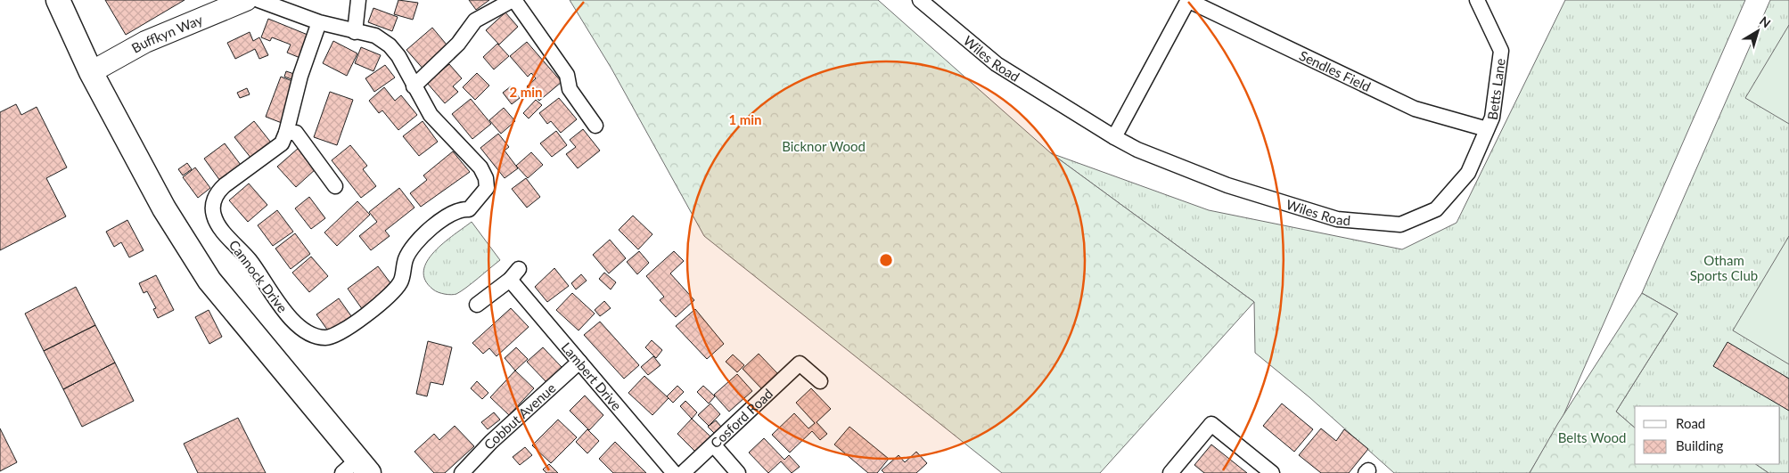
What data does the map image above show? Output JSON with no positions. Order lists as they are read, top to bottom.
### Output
{
  "streets": {
    "street": [
      "Buffkyn Way",
      "Wiles Road",
      "Sendles Field",
      "Betts Lane",
      "Cannock Drive",
      "Lambert Drive",
      "Cobbut Avenue",
      "Cosford Road"
    ]
  },
  "crossings": [
    ["Wiles Road", "Sendles Field"],
    ["Wiles Road", "Betts Lane"],
    ["Sendles Field", "Betts Lane"],
    ["Lambert Drive", "Cobbut Avenue"]
  ],
  "parks": ["Bicknor Wood", "Otham Sports Club", "Belts Wood"],
  "legend": ["Road", "Building"],
  "north": "top right",
  "rings": ["2 min", "1 min"]
}
